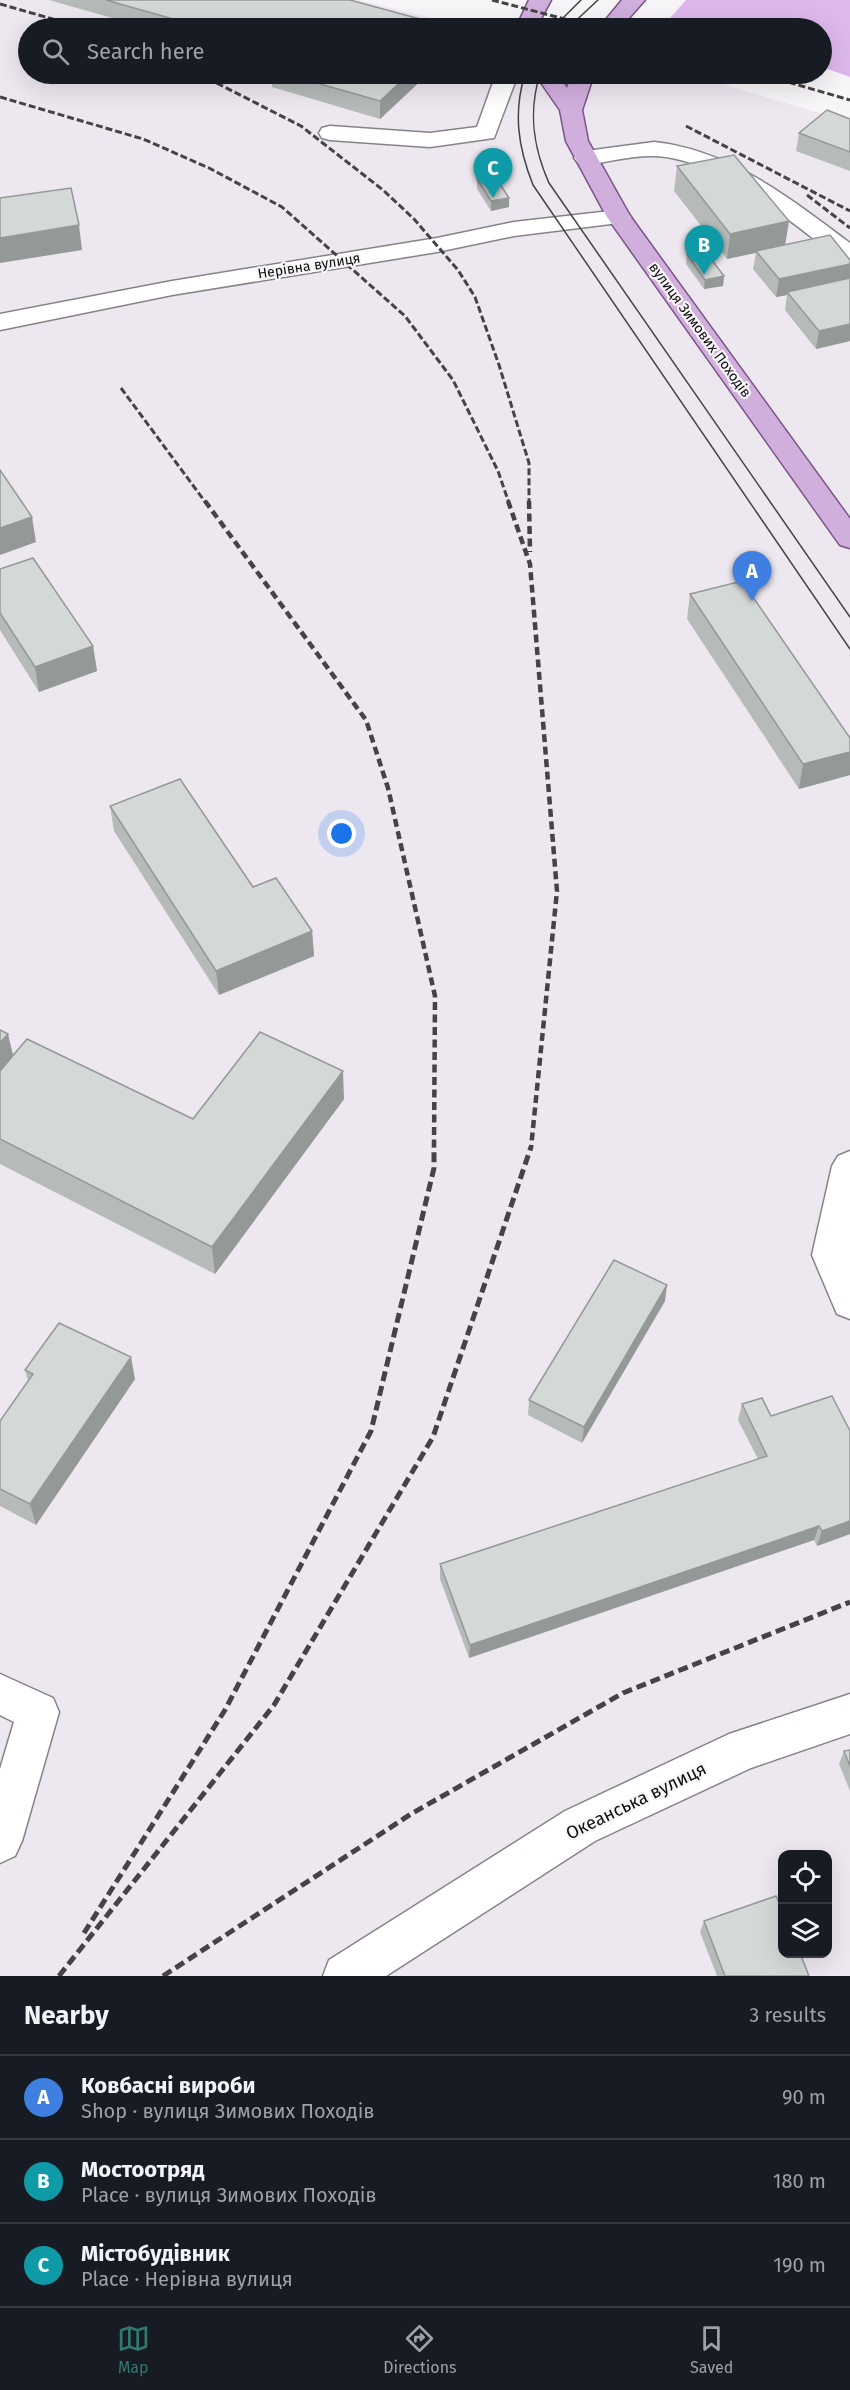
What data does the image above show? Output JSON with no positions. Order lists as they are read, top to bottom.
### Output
{
  "streets": {
    "main road": ["вулиця Зимових Походів"],
    "street": ["Нерівна вулиця", "Океанська вулиця"]
  },
  "crossings": [
    ["Нерівна вулиця", "вулиця Зимових Походів"]
  ],
  "page": {
    "search": "Search here",
    "pins": ["C", "B", "A"],
    "heading": ["Nearby", "3 results"],
    "list": [
      {
        "mark": "A",
        "name": "Ковбасні вироби",
        "note": "Shop · вулиця Зимових Походів",
        "value": "90 m"
      },
      {
        "mark": "B",
        "name": "Мостоотряд",
        "note": "Place · вулиця Зимових Походів",
        "value": "180 m"
      },
      {
        "mark": "C",
        "name": "Містобудівник",
        "note": "Place · Нерівна вулиця",
        "value": "190 m"
      }
    ],
    "nav": ["Map", "Directions", "Saved"]
  }
}
